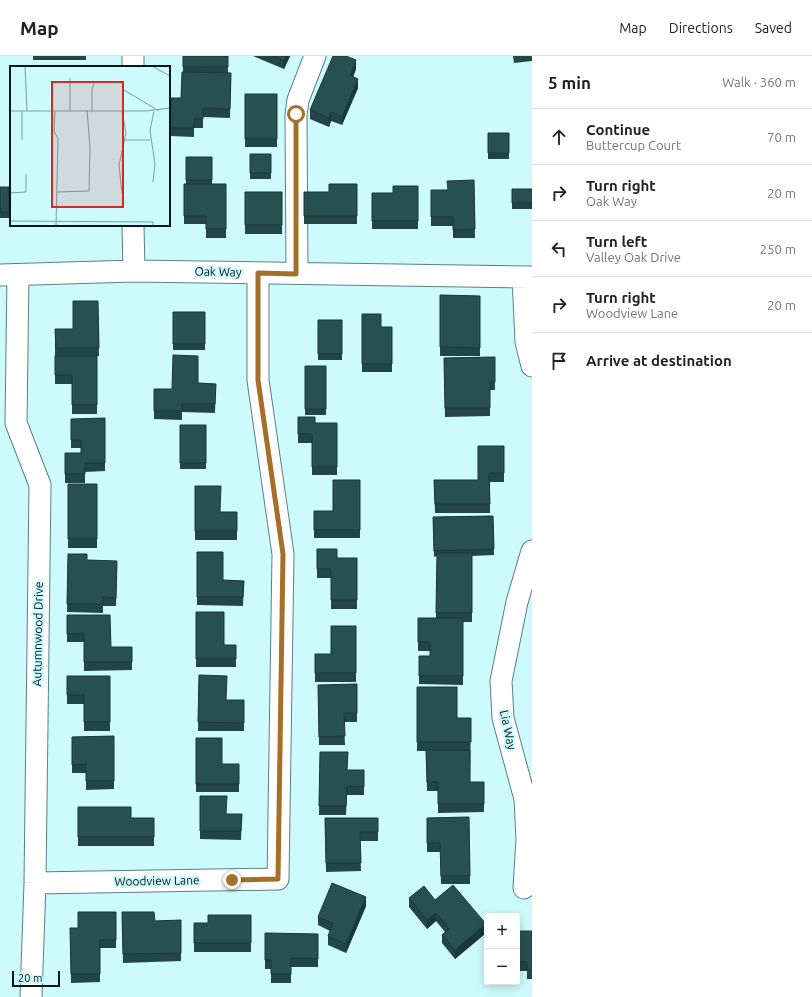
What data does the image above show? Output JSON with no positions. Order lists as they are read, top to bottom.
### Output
{
  "streets": {
    "street": [
      "Oak Way",
      "Autumnwood Drive",
      "Lia Way",
      "Woodview Lane"
    ]
  },
  "crossings": [
    ["Oak Way", "Autumnwood Drive"],
    ["Oak Way", "Woodview Lane"],
    ["Autumnwood Drive", "Woodview Lane"]
  ],
  "scale_bar": "20 m",
  "page": {
    "header": "Map",
    "nav": ["Map", "Directions", "Saved"],
    "heading": ["5 min", "Walk · 360 m"],
    "list": [
      ["Continue", "Buttercup Court", "70 m"],
      ["Turn right", "Oak Way", "20 m"],
      ["Turn left", "Valley Oak Drive", "250 m"],
      ["Turn right", "Woodview Lane", "20 m"],
      "Arrive at destination"
    ],
    "map_buttons": ["+", "−"],
    "scale": "20 m"
  }
}
